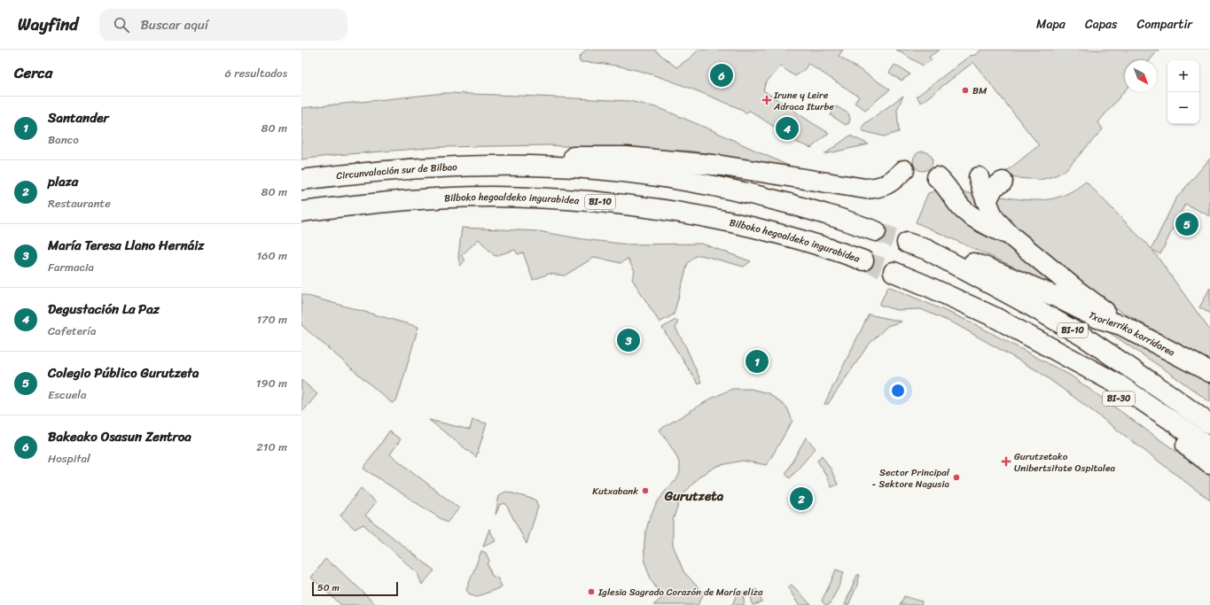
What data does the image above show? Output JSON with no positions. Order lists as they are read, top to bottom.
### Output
{
  "streets": {
    "highway": [
      "Circunvalación sur de Bilbao",
      "Bilboko hegoaldeko ingurabidea",
      "BI-10",
      "Txorierriko korridorea",
      "BI-30"
    ]
  },
  "crossings": [
    ["BI-10", "Txorierriko korridorea"],
    ["BI-10", "BI-30"]
  ],
  "districts": ["Gurutzeta"],
  "places": {
    "other": [
      "BM",
      "Sector Principal - Sektore Nagusia",
      "Kutxabank",
      "Iglesia Sagrado Corazón de María eliza"
    ],
    "health": ["Irune y Leire Adraca Iturbe", "Gurutzetako Unibertsitate Ospitalea"]
  },
  "scale_bar": "50 m",
  "north": "bottom right",
  "page": {
    "header": "Wayfind",
    "search": "Buscar aquí",
    "nav": ["Mapa", "Capas", "Compartir"],
    "heading": ["Cerca", "6 resultados"],
    "map_buttons": ["+", "−"],
    "pins": [
      "6",
      "4",
      "5",
      "3",
      "1",
      "2"
    ],
    "list": [
      {
        "mark": "1",
        "name": "Santander",
        "note": "Banco",
        "value": "80 m"
      },
      {
        "mark": "2",
        "name": "plaza",
        "note": "Restaurante",
        "value": "80 m"
      },
      {
        "mark": "3",
        "name": "María Teresa Llano Hernáiz",
        "note": "Farmacia",
        "value": "160 m"
      },
      {
        "mark": "4",
        "name": "Degustación La Paz",
        "note": "Cafetería",
        "value": "170 m"
      },
      {
        "mark": "5",
        "name": "Colegio Público Gurutzeta",
        "note": "Escuela",
        "value": "190 m"
      },
      {
        "mark": "6",
        "name": "Bakeako Osasun Zentroa",
        "note": "Hospital",
        "value": "210 m"
      }
    ],
    "scale": "50 m"
  }
}
